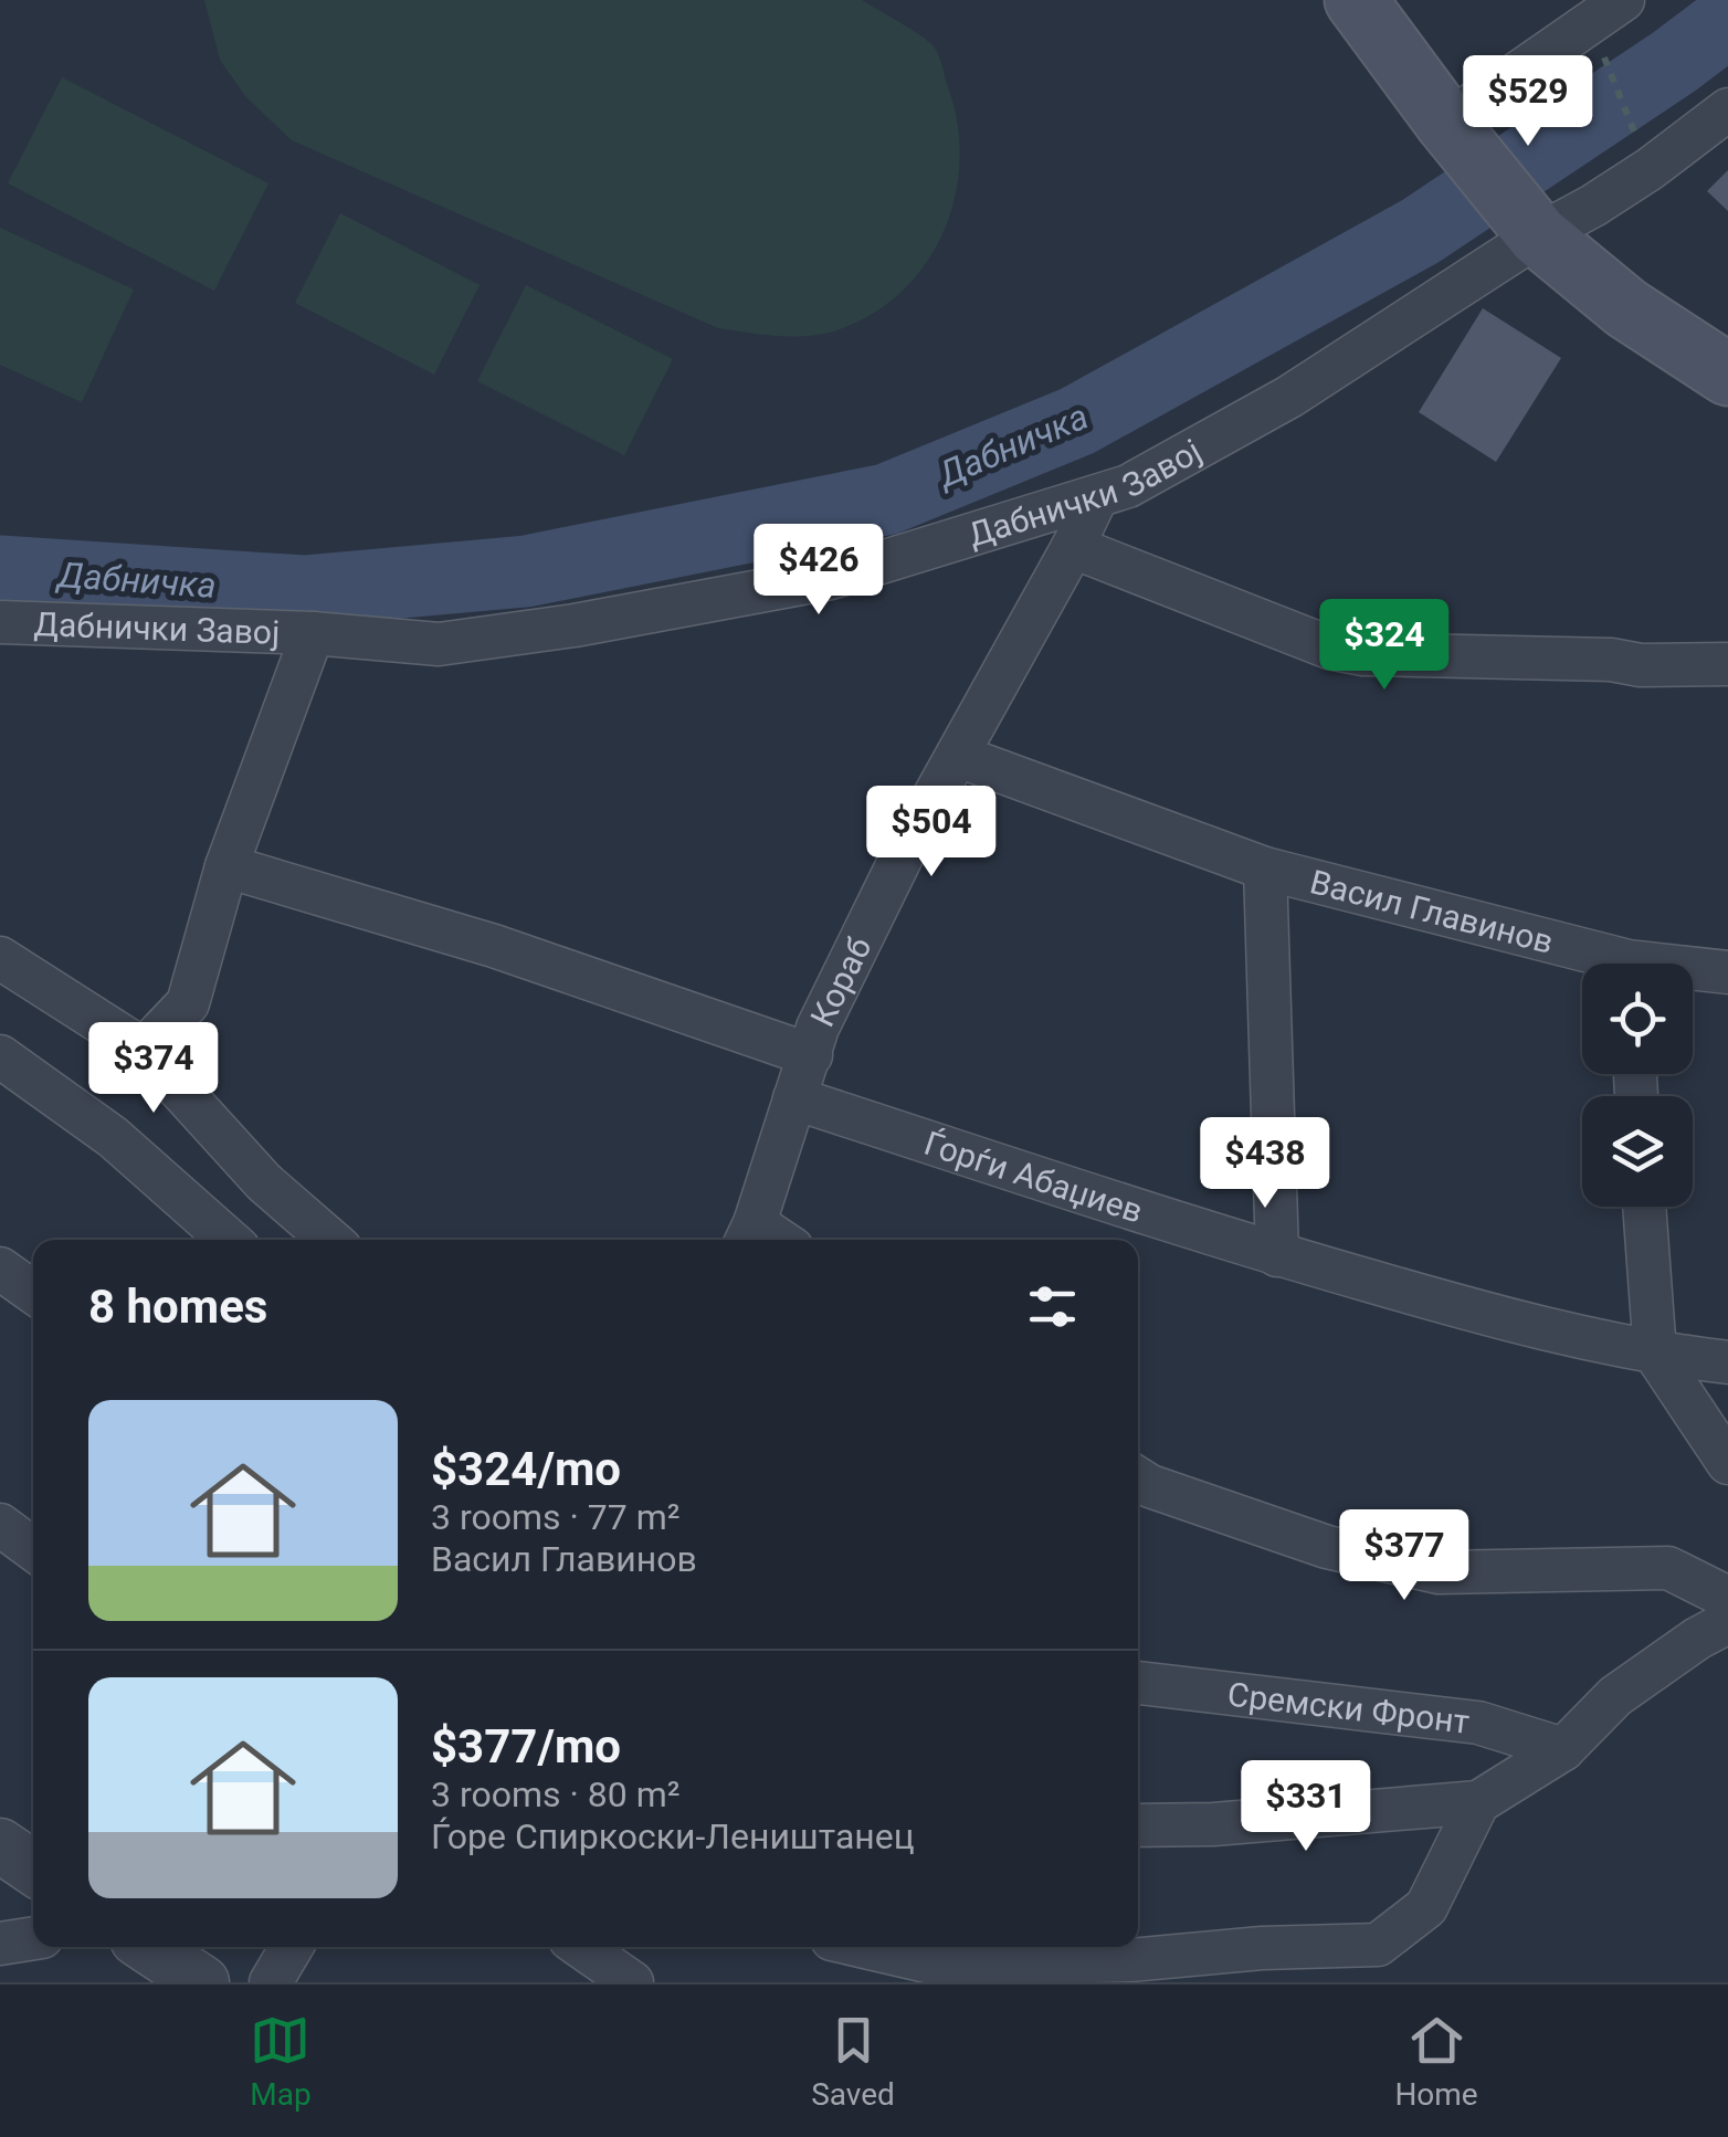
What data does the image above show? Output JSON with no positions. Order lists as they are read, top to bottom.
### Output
{
  "streets": {
    "street": [
      "Дабнички Завој",
      "Васил Главинов",
      "Кораб",
      "Ѓорѓи Абаџиев",
      "Сремски Фронт"
    ]
  },
  "crossings": [
    ["Дабнички Завој", "Кораб"],
    ["Васил Главинов", "Кораб"],
    ["Васил Главинов", "Ѓорѓи Абаџиев"],
    ["Кораб", "Ѓорѓи Абаџиев"]
  ],
  "water": ["Дабничка"],
  "page": {
    "price": [
      "$529",
      "$426",
      "$324",
      "$504",
      "$374",
      "$438",
      "$377",
      "$331"
    ],
    "heading": "8 homes",
    "list": [
      {
        "name": "$324/mo",
        "note": "3 rooms · 77 m² · Васил Главинов"
      },
      {
        "name": "$377/mo",
        "note": "3 rooms · 80 m² · Ѓоре Спиркоски-Леништанец"
      }
    ],
    "tabs": ["Map", "Saved", "Home"]
  }
}
